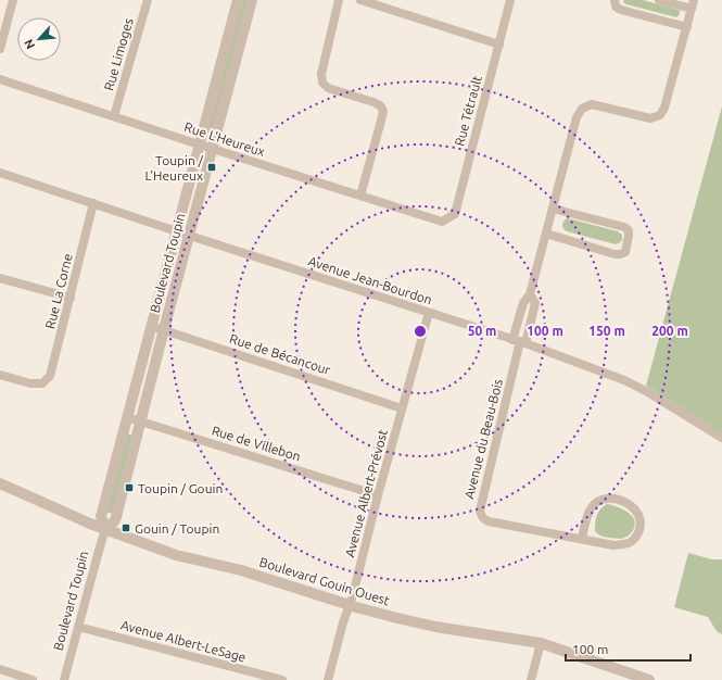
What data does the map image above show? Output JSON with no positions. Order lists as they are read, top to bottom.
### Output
{
  "streets": {
    "street": [
      "Rue Limoges",
      "Rue Tétrault",
      "Rue L'Heureux",
      "Boulevard Toupin",
      "Avenue Jean-Bourdon",
      "Rue La Corne",
      "Rue de Bécancour",
      "Avenue du Beau-Bois",
      "Rue de Villebon",
      "Avenue Albert-Prévost",
      "Boulevard Gouin Ouest",
      "Avenue Albert-LeSage"
    ]
  },
  "crossings": [
    ["Rue Limoges", "Rue L'Heureux"],
    ["Rue Tétrault", "Rue L'Heureux"],
    ["Rue L'Heureux", "Boulevard Toupin"],
    ["Boulevard Toupin", "Avenue Jean-Bourdon"],
    ["Boulevard Toupin", "Rue de Bécancour"],
    ["Boulevard Toupin", "Rue de Villebon"],
    ["Boulevard Toupin", "Boulevard Gouin Ouest"],
    ["Boulevard Toupin", "Avenue Albert-LeSage"],
    ["Avenue Jean-Bourdon", "Rue La Corne"],
    ["Avenue Jean-Bourdon", "Avenue du Beau-Bois"],
    ["Avenue Jean-Bourdon", "Avenue Albert-Prévost"],
    ["Rue de Bécancour", "Avenue Albert-Prévost"],
    ["Rue de Villebon", "Avenue Albert-Prévost"],
    ["Avenue Albert-Prévost", "Boulevard Gouin Ouest"]
  ],
  "places": {
    "transit": ["Toupin / L'Heureux", "Toupin / Gouin", "Gouin / Toupin"]
  },
  "scale_bar": "100 m",
  "north": "bottom left",
  "rings": [
    "50 m",
    "100 m",
    "150 m",
    "200 m"
  ]
}
